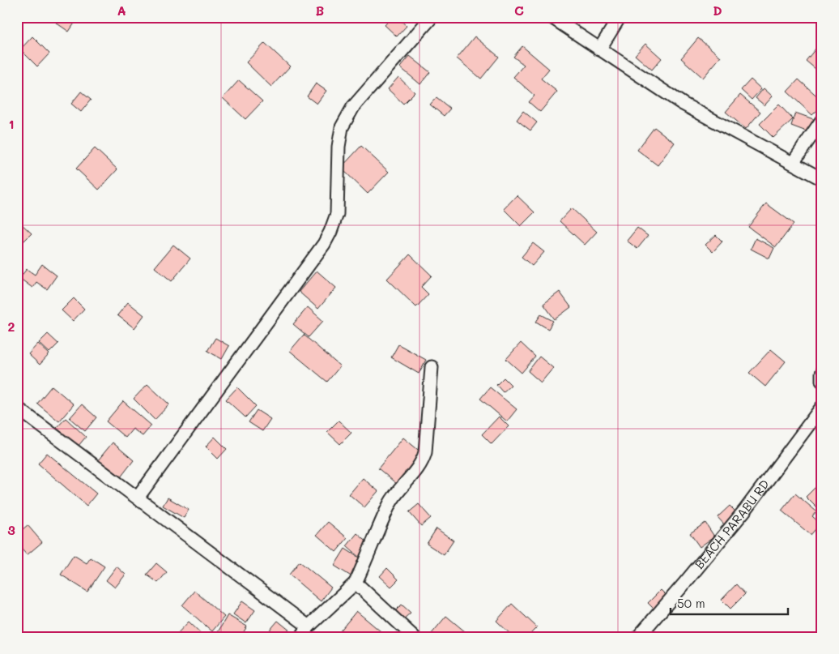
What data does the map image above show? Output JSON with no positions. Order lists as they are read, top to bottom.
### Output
{
  "streets": {
    "street": ["BEACH PARABU RD"]
  },
  "scale_bar": "50 m",
  "grid": {
    "columns": [
      "A",
      "B",
      "C",
      "D"
    ],
    "rows": ["1", "2", "3"]
  }
}
